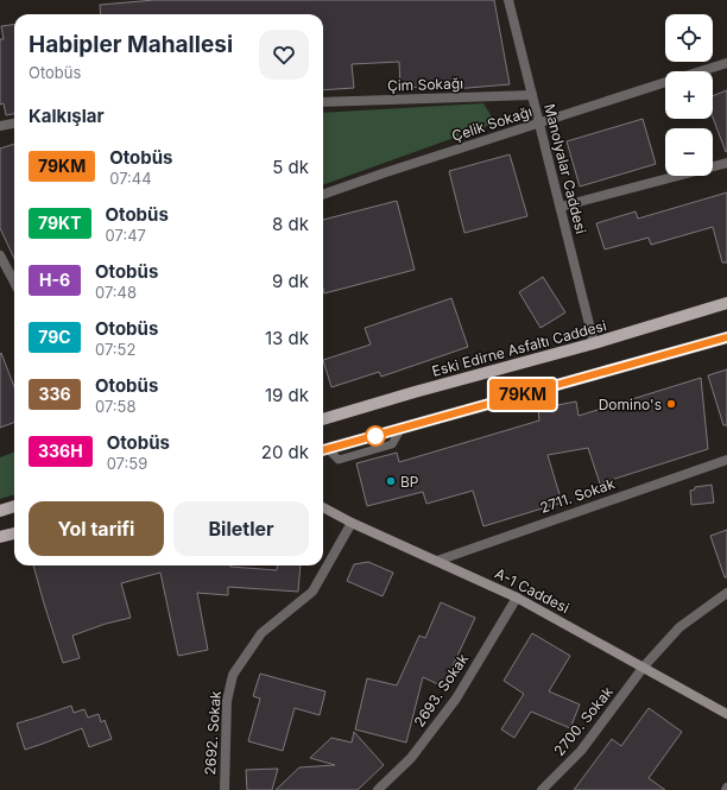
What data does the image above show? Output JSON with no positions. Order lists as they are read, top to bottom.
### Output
{
  "streets": {
    "main road": ["Eski Edirne Asfaltı Caddesi", "A-1 Caddesi"],
    "street": [
      "Çim Sokağı",
      "Çelik Sokağı",
      "Manolyalar Caddesi",
      "2711. Sokak",
      "2693. Sokak",
      "2700. Sokak",
      "2692. Sokak"
    ]
  },
  "crossings": [
    ["Çim Sokağı", "Manolyalar Caddesi"],
    ["Çelik Sokağı", "Manolyalar Caddesi"],
    ["Manolyalar Caddesi", "Eski Edirne Asfaltı Caddesi"],
    ["2711. Sokak", "A-1 Caddesi"],
    ["A-1 Caddesi", "2693. Sokak"],
    ["A-1 Caddesi", "2700. Sokak"],
    ["A-1 Caddesi", "2692. Sokak"]
  ],
  "places": ["Domino's", "BP"],
  "lines": ["bus line 79KM"],
  "page": {
    "on_map": "79KM",
    "map_buttons": ["+", "−"],
    "heading": [
      ["Habipler Mahallesi", "Otobüs"],
      "Kalkışlar"
    ],
    "list": [
      {
        "mark": "79KM",
        "name": "Otobüs",
        "note": "07:44",
        "value": "5 dk"
      },
      {
        "mark": "79KT",
        "name": "Otobüs",
        "note": "07:47",
        "value": "8 dk"
      },
      {
        "mark": "H-6",
        "name": "Otobüs",
        "note": "07:48",
        "value": "9 dk"
      },
      {
        "mark": "79C",
        "name": "Otobüs",
        "note": "07:52",
        "value": "13 dk"
      },
      {
        "mark": "336",
        "name": "Otobüs",
        "note": "07:58",
        "value": "19 dk"
      },
      {
        "mark": "336H",
        "name": "Otobüs",
        "note": "07:59",
        "value": "20 dk"
      }
    ],
    "buttons": ["Yol tarifi", "Biletler"]
  }
}
